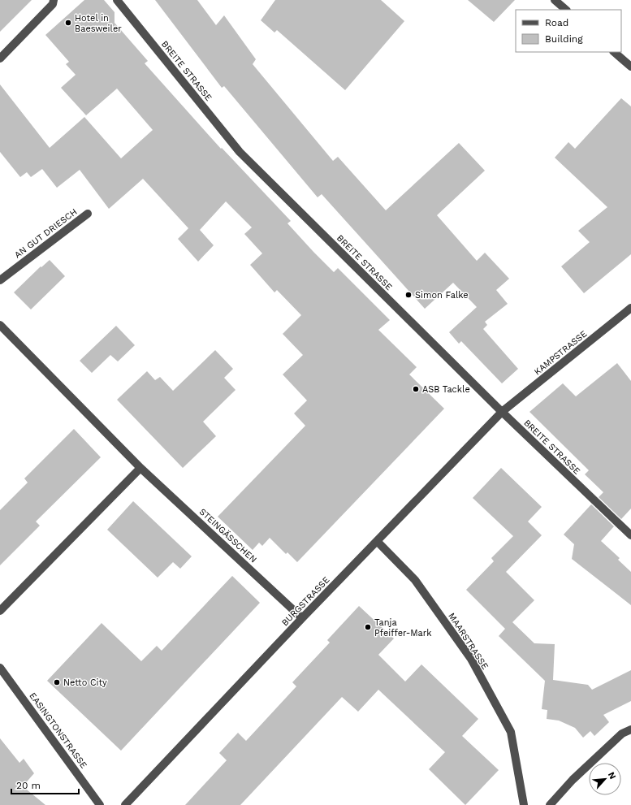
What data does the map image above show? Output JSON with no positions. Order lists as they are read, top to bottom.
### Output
{
  "streets": {
    "street": [
      "BREITE STRASSE",
      "AN GUT DRIESCH",
      "KAMPSTRASSE",
      "STEINGÄSSCHEN",
      "BURGSTRASSE",
      "MAARSTRASSE",
      "EASINGTONSTRASSE"
    ]
  },
  "crossings": [
    ["BREITE STRASSE", "KAMPSTRASSE"],
    ["BREITE STRASSE", "BURGSTRASSE"],
    ["KAMPSTRASSE", "BURGSTRASSE"],
    ["STEINGÄSSCHEN", "BURGSTRASSE"],
    ["BURGSTRASSE", "MAARSTRASSE"]
  ],
  "places": [
    "Hotel in Baesweiler",
    "Simon Falke",
    "ASB Tackle",
    "Tanja Pfeiffer-Mark",
    "Netto City"
  ],
  "legend": ["Road", "Building"],
  "scale_bar": "20 m",
  "north": "top right"
}
